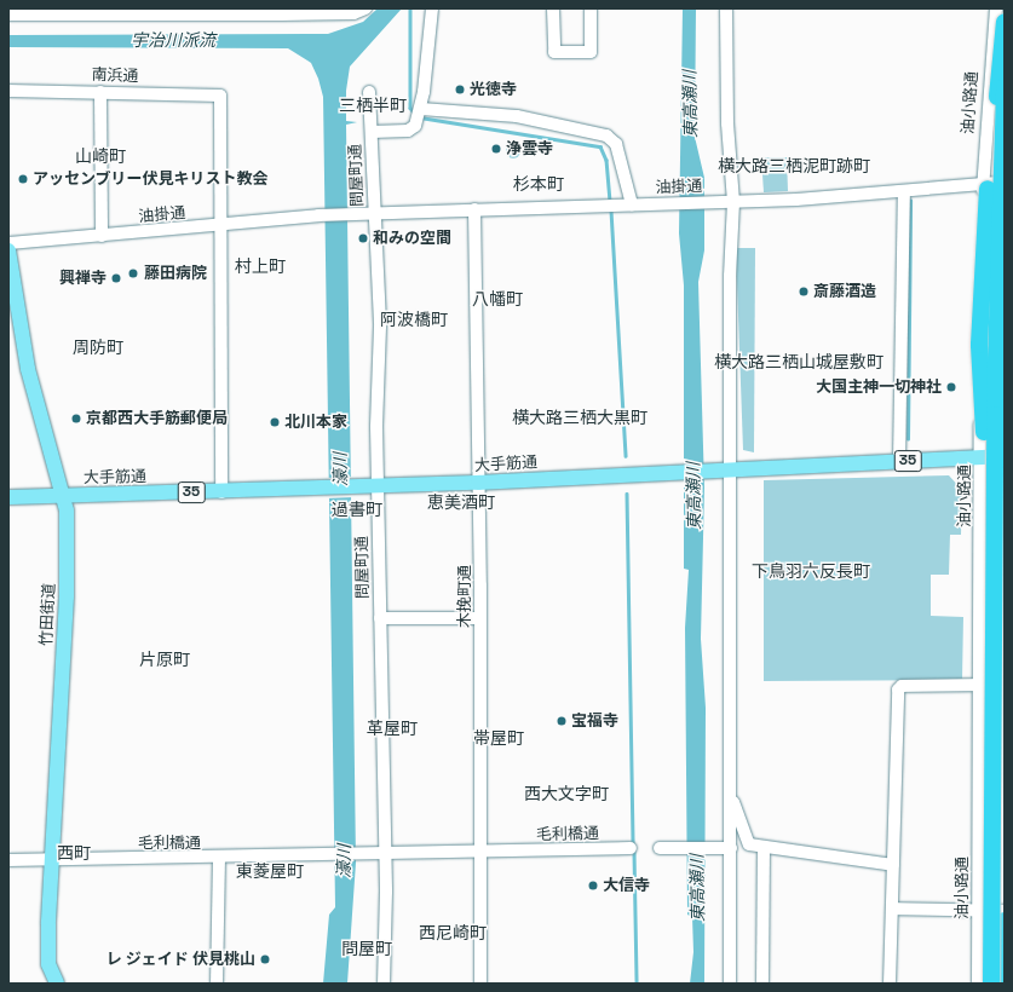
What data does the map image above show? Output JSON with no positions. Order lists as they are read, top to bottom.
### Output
{
  "streets": {
    "main road": ["35", "大手筋通", "竹田街道"],
    "street": [
      "南浜通",
      "油小路通",
      "問屋町通",
      "油掛通",
      "木挽町通",
      "毛利橋通"
    ]
  },
  "crossings": [
    ["南浜通", "油掛通"],
    ["油小路通", "油掛通"],
    ["油小路通", "大手筋通"],
    ["問屋町通", "油掛通"],
    ["問屋町通", "大手筋通"],
    ["問屋町通", "毛利橋通"],
    ["油掛通", "木挽町通"],
    ["大手筋通", "木挽町通"],
    ["大手筋通", "竹田街道"],
    ["木挽町通", "毛利橋通"],
    ["竹田街道", "毛利橋通"]
  ],
  "districts": [
    "三栖半町",
    "山崎町",
    "横大路三栖泥町跡町",
    "杉本町",
    "村上町",
    "八幡町",
    "阿波橋町",
    "周防町",
    "横大路三栖山城屋敷町",
    "横大路三栖大黒町",
    "恵美酒町",
    "過書町",
    "下鳥羽六反長町",
    "片原町",
    "革屋町",
    "帯屋町",
    "西大文字町",
    "西町",
    "東菱屋町",
    "西尼崎町",
    "問屋町"
  ],
  "water": ["宇治川派流", "東高瀬川", "濠川"],
  "places": [
    "光徳寺",
    "浄雲寺",
    "アッセンブリー伏見キリスト教会",
    "和みの空間",
    "藤田病院",
    "興禅寺",
    "斎藤酒造",
    "大国主神一切神社",
    "京都西大手筋郵便局",
    "北川本家",
    "宝福寺",
    "大信寺",
    "レ ジェイド 伏見桃山"
  ]
}
